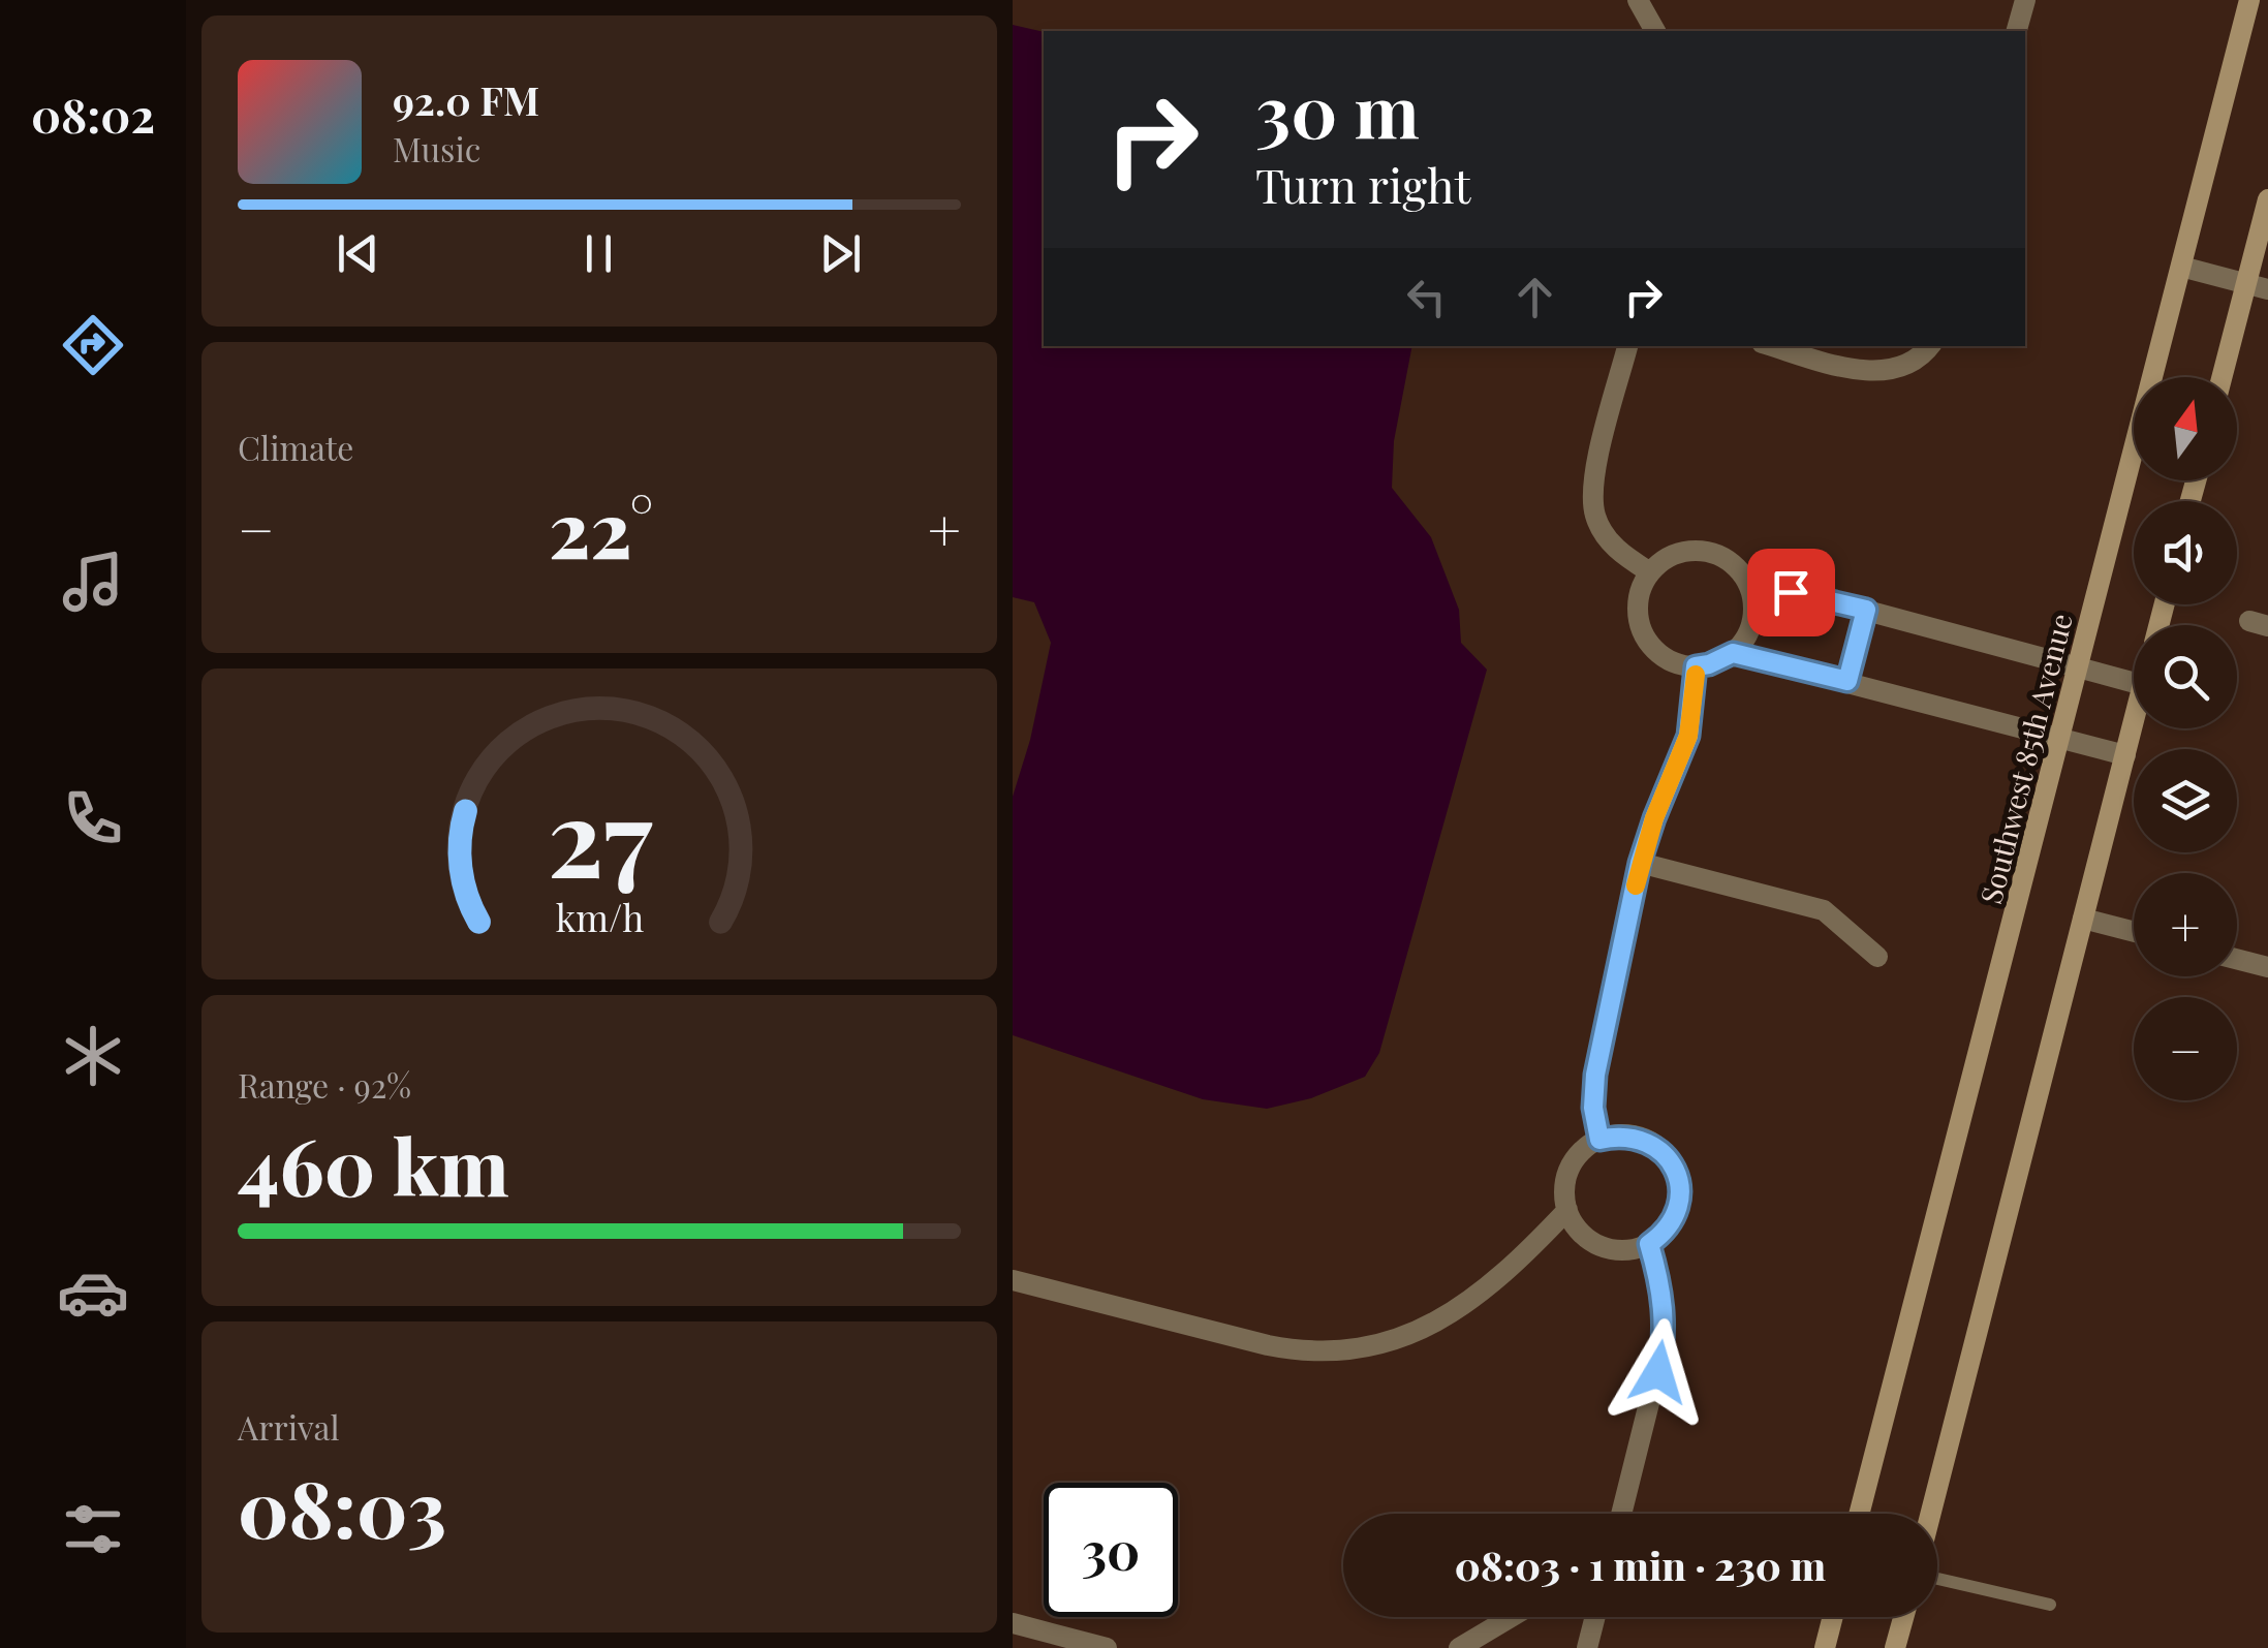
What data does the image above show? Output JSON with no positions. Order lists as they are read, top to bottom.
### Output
{
  "streets": {
    "street": ["Southwest 85th Avenue"]
  },
  "north": "top",
  "page": {
    "tabs": "08:02",
    "turn": ["30 m", "Turn right"],
    "song": ["92.0 FM", "Music"],
    "tile": [
      "Climate",
      ["Range · 92%", "460 km"],
      ["Arrival", "08:03"]
    ],
    "map_buttons": ["+", "−"],
    "heat": ["−", "22°", "+"],
    "limit": "30",
    "trip": "08:03 · 1 min · 230 m",
    "gauge": ["27", "km/h"]
  }
}
